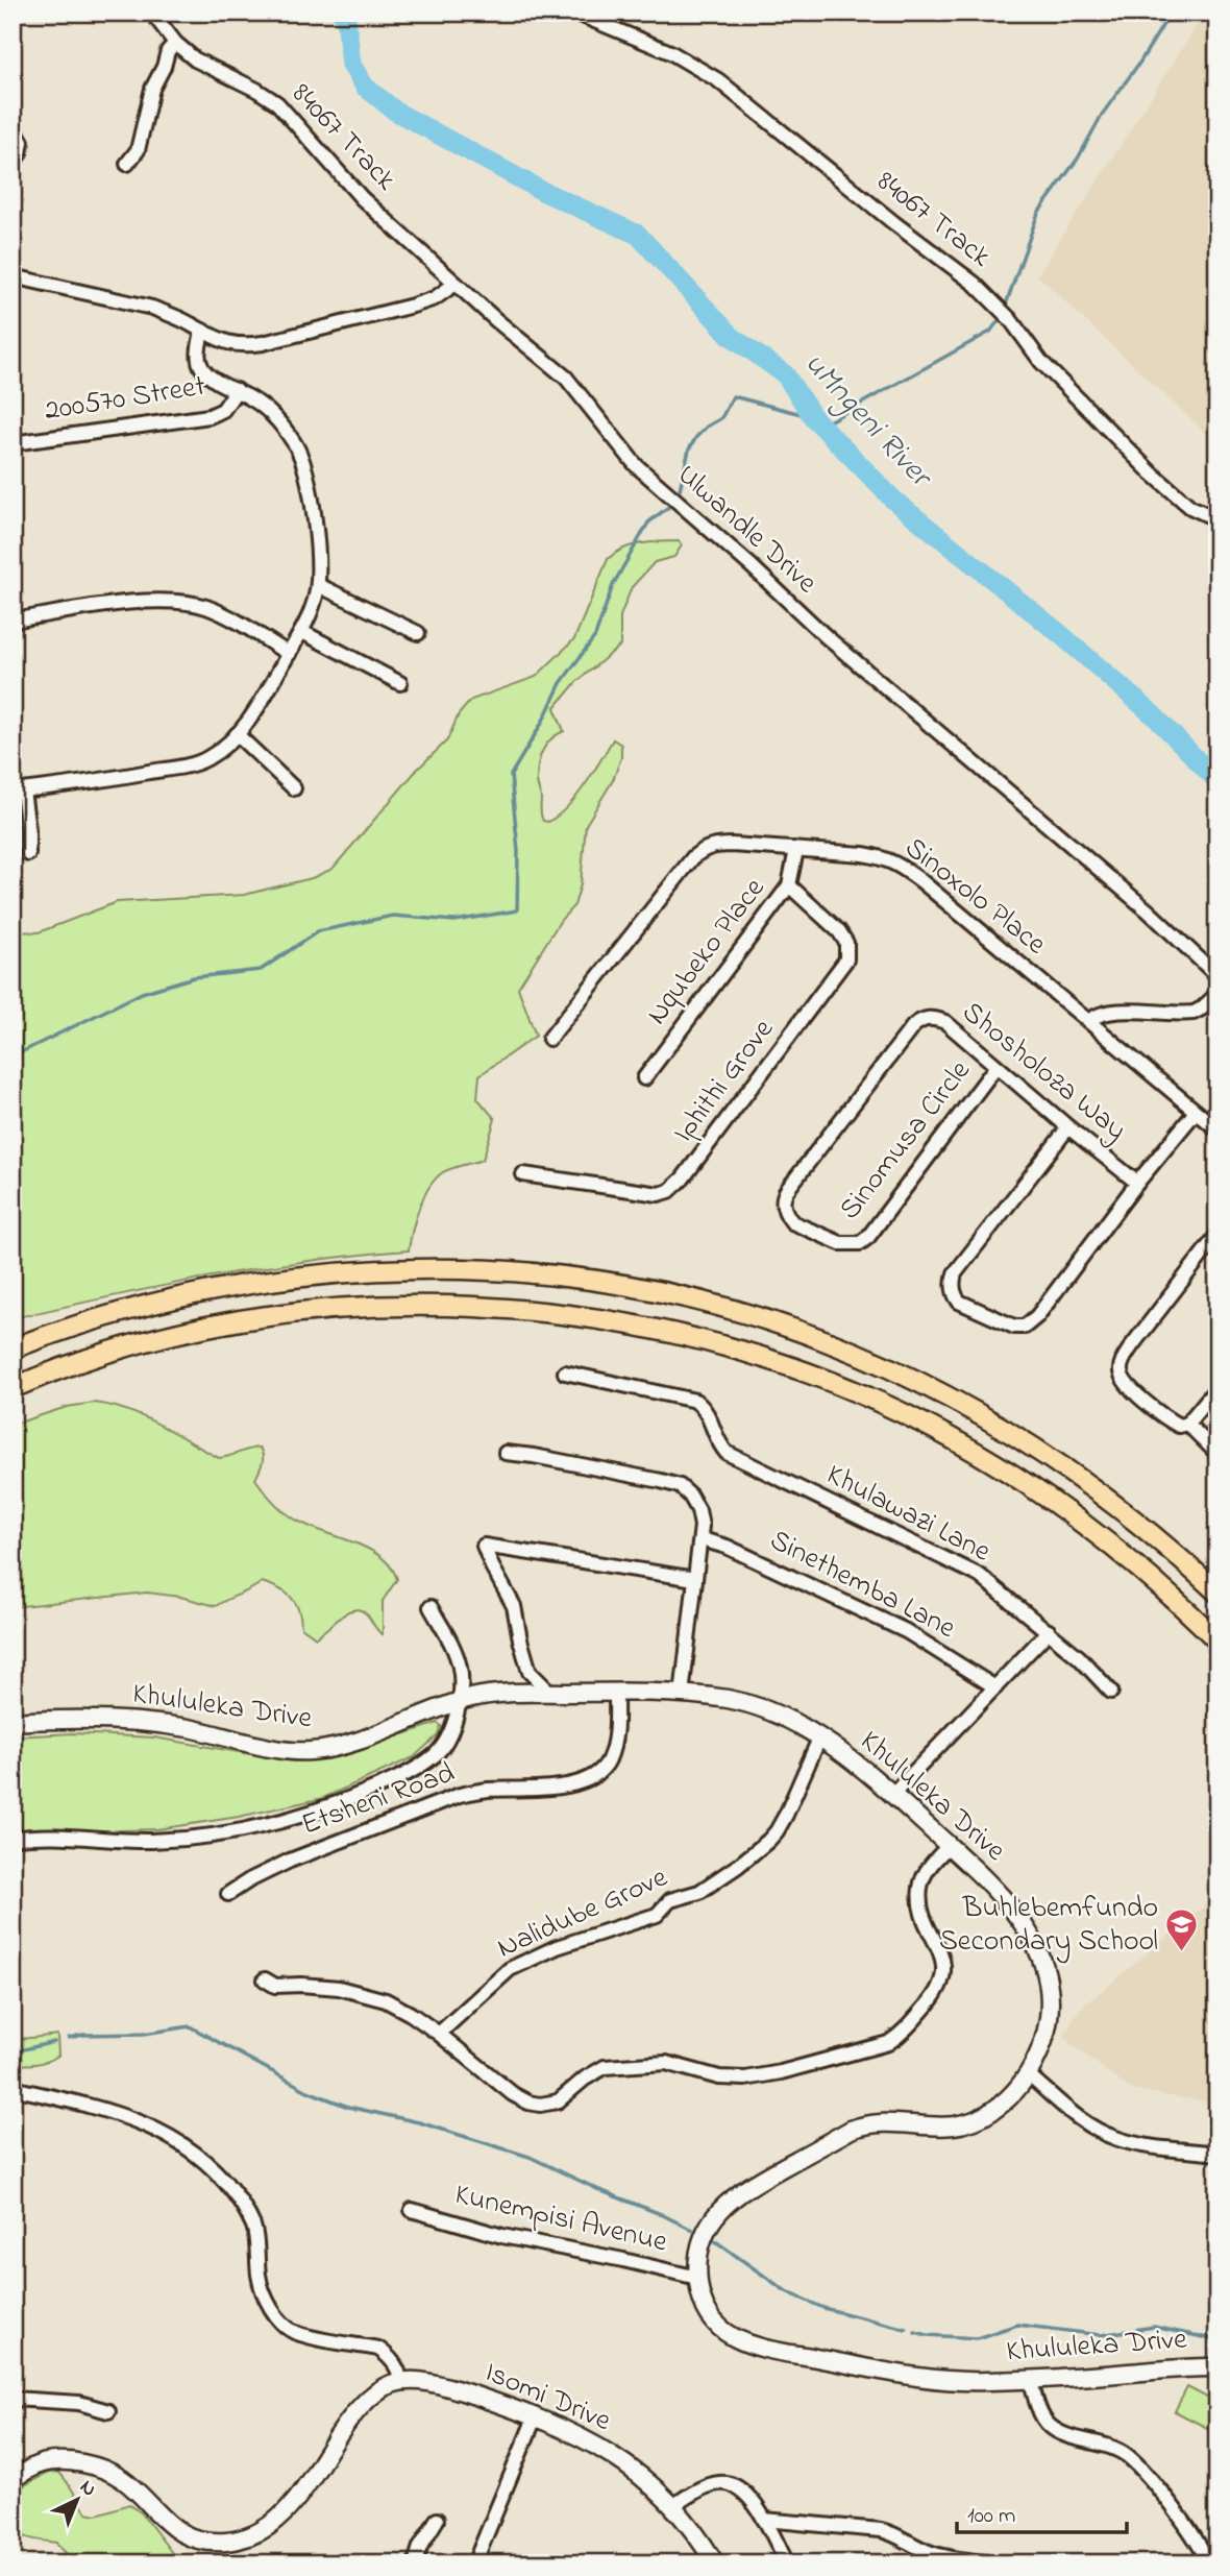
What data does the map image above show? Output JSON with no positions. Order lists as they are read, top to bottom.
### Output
{
  "streets": {
    "street": [
      "84067 Track",
      "200570 Street",
      "Ulwandle Drive",
      "Sinoxolo Place",
      "Nqubeko Place",
      "Shosholoza Way",
      "Iphithi Grove",
      "Sinomusa Circle",
      "Khulawazi Lane",
      "Sinethemba Lane",
      "Khululeka Drive",
      "Etsheni Road",
      "Nalidube Grove",
      "Kunempisi Avenue",
      "Isomi Drive"
    ]
  },
  "crossings": [
    ["84067 Track", "Ulwandle Drive"],
    ["Sinoxolo Place", "Nqubeko Place"],
    ["Nqubeko Place", "Iphithi Grove"],
    ["Shosholoza Way", "Sinomusa Circle"],
    ["Khululeka Drive", "Etsheni Road"],
    ["Khululeka Drive", "Nalidube Grove"],
    ["Khululeka Drive", "Kunempisi Avenue"]
  ],
  "water": ["uMngeni River"],
  "places": {
    "school or university": ["Buhlebemfundo Secondary School"]
  },
  "scale_bar": "100 m",
  "north": "top right"
}
